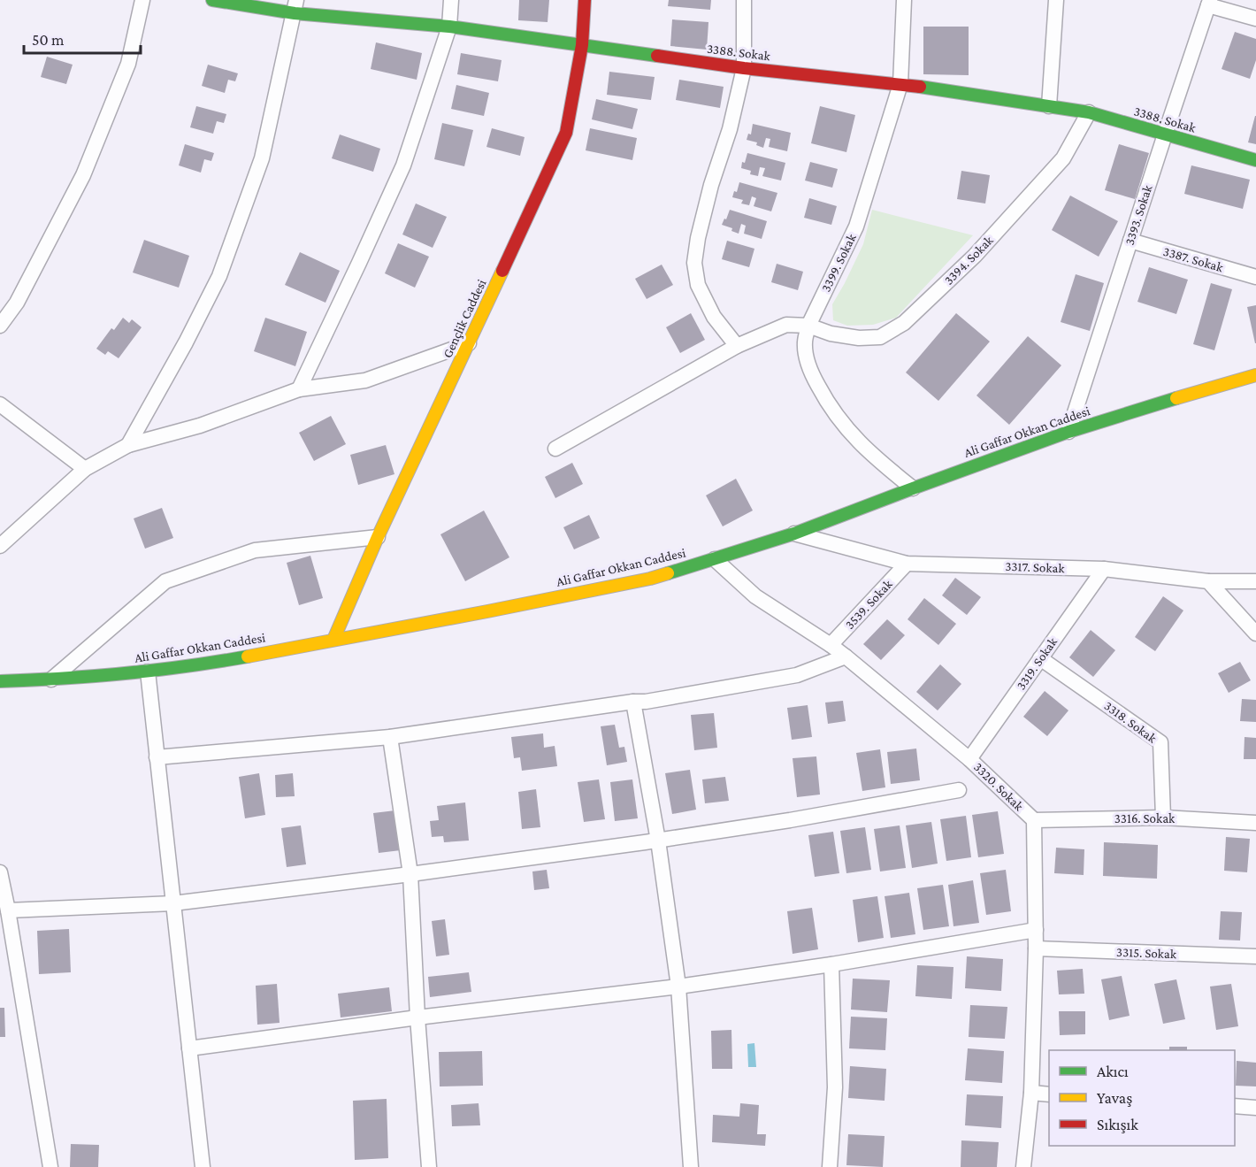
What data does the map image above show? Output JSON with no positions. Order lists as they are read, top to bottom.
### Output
{
  "streets": {
    "street": [
      "3388. Sokak",
      "3393. Sokak",
      "3387. Sokak",
      "3394. Sokak",
      "3399. Sokak",
      "Gençlik Caddesi",
      "Ali Gaffar Okkan Caddesi",
      "3317. Sokak",
      "3539. Sokak",
      "3319. Sokak",
      "3318. Sokak",
      "3320. Sokak",
      "3316. Sokak",
      "3315. Sokak"
    ]
  },
  "crossings": [
    ["3388. Sokak", "3393. Sokak"],
    ["3388. Sokak", "3394. Sokak"],
    ["3388. Sokak", "3399. Sokak"],
    ["3388. Sokak", "Gençlik Caddesi"],
    ["3393. Sokak", "3387. Sokak"],
    ["3393. Sokak", "Ali Gaffar Okkan Caddesi"],
    ["3394. Sokak", "3399. Sokak"],
    ["3399. Sokak", "Ali Gaffar Okkan Caddesi"],
    ["Gençlik Caddesi", "Ali Gaffar Okkan Caddesi"],
    ["Ali Gaffar Okkan Caddesi", "3317. Sokak"],
    ["Ali Gaffar Okkan Caddesi", "3320. Sokak"],
    ["3317. Sokak", "3539. Sokak"],
    ["3317. Sokak", "3319. Sokak"],
    ["3539. Sokak", "3320. Sokak"],
    ["3319. Sokak", "3318. Sokak"],
    ["3319. Sokak", "3320. Sokak"],
    ["3318. Sokak", "3316. Sokak"],
    ["3320. Sokak", "3316. Sokak"],
    ["3320. Sokak", "3315. Sokak"]
  ],
  "legend": ["Akıcı", "Yavaş", "Sıkışık"],
  "scale_bar": "50 m"
}
